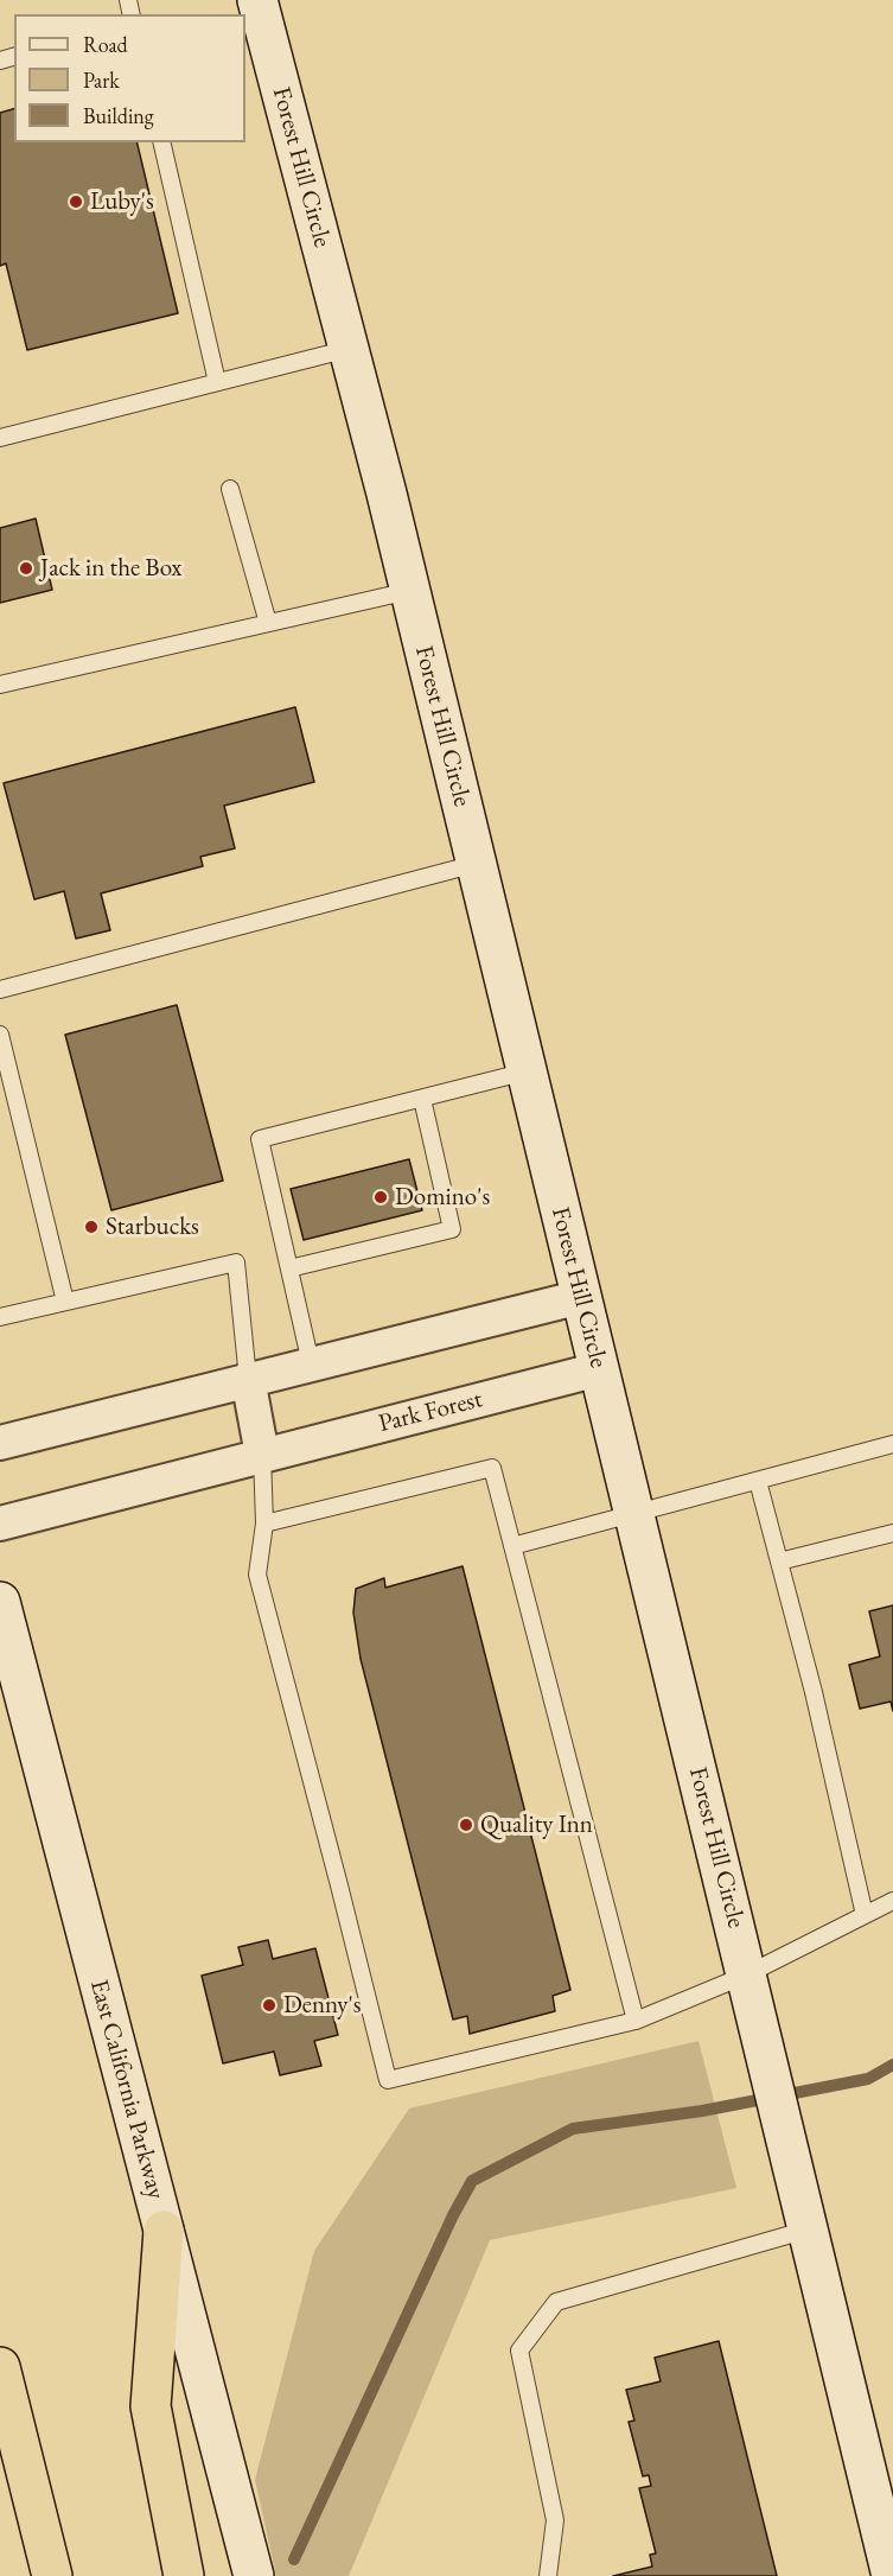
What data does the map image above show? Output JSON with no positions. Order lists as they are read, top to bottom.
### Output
{
  "streets": {
    "street": ["Forest Hill Circle", "Park Forest", "East California Parkway"]
  },
  "crossings": [
    ["Forest Hill Circle", "Park Forest"]
  ],
  "places": [
    "Luby's",
    "Jack in the Box",
    "Domino's",
    "Starbucks",
    "Quality Inn",
    "Denny's"
  ],
  "legend": ["Road", "Park", "Building"]
}
